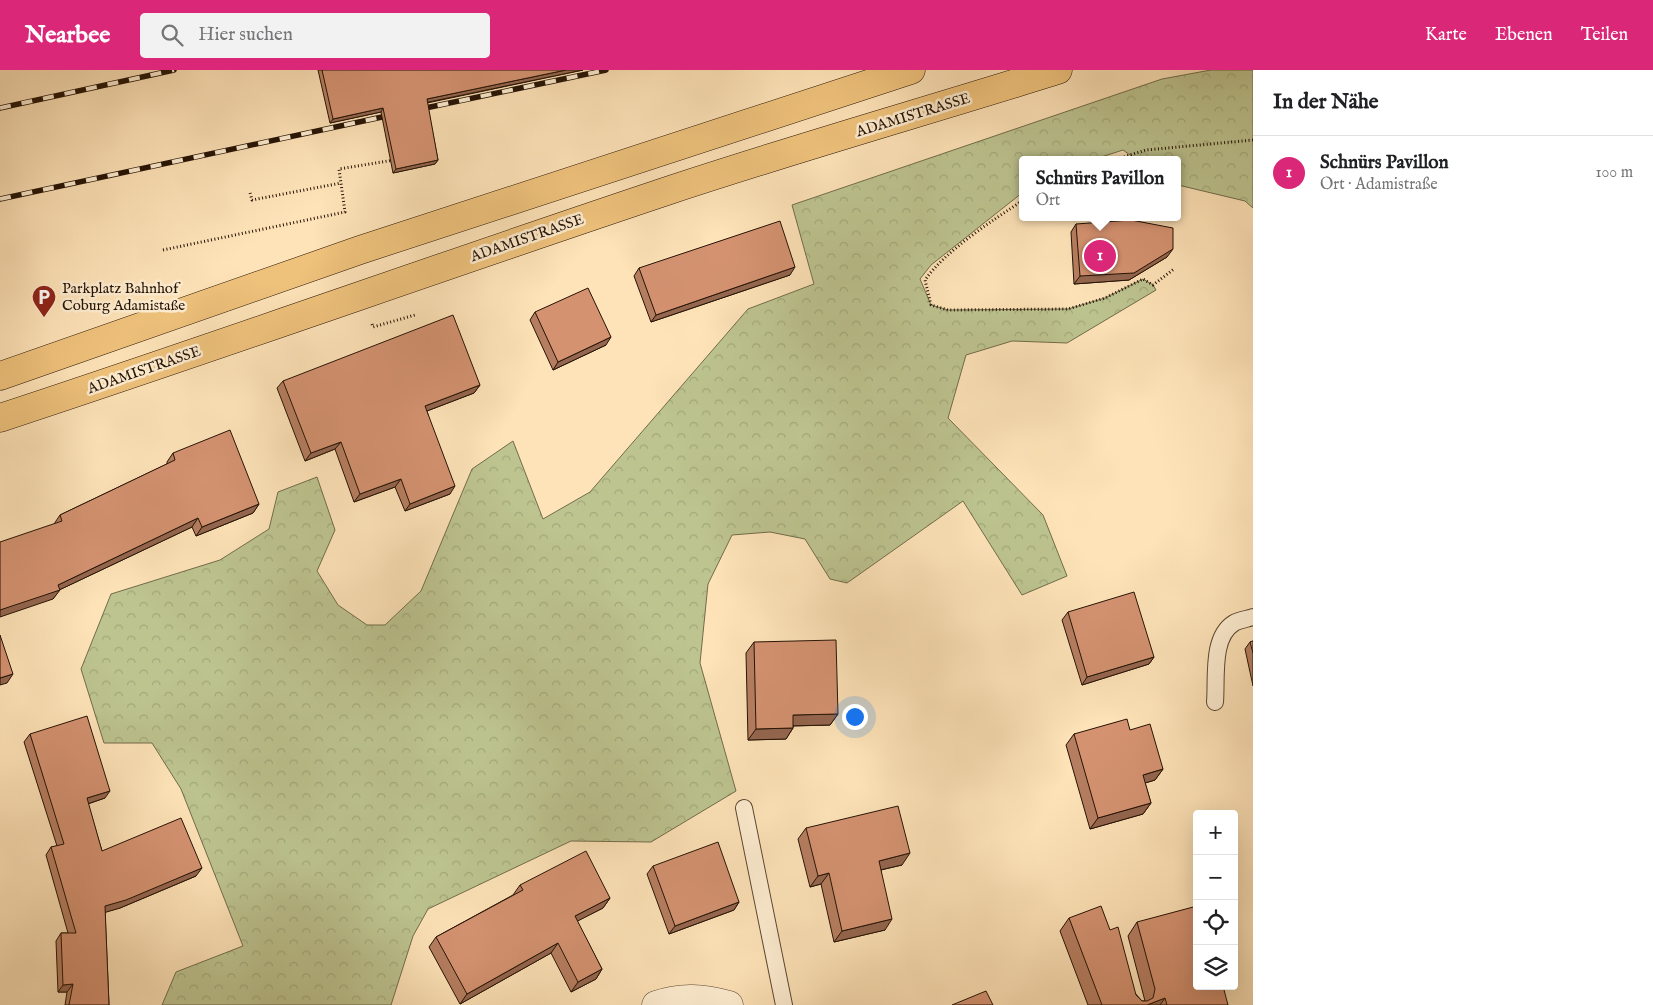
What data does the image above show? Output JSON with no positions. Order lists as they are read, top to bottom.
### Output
{
  "streets": {
    "highway": ["ADAMISTRASSE"]
  },
  "places": {
    "parking": ["Parkplatz Bahnhof Coburg Adamistaße"]
  },
  "page": {
    "header": "Nearbee",
    "search": "Hier suchen",
    "nav": ["Karte", "Ebenen", "Teilen"],
    "heading": "In der Nähe",
    "list": [
      {
        "mark": "1",
        "name": "Schnürs Pavillon",
        "note": "Ort · Adamistraße",
        "value": "100 m"
      }
    ],
    "popup": ["Schnürs Pavillon", "Ort"],
    "pins": "1",
    "map_buttons": ["+", "−"]
  }
}
